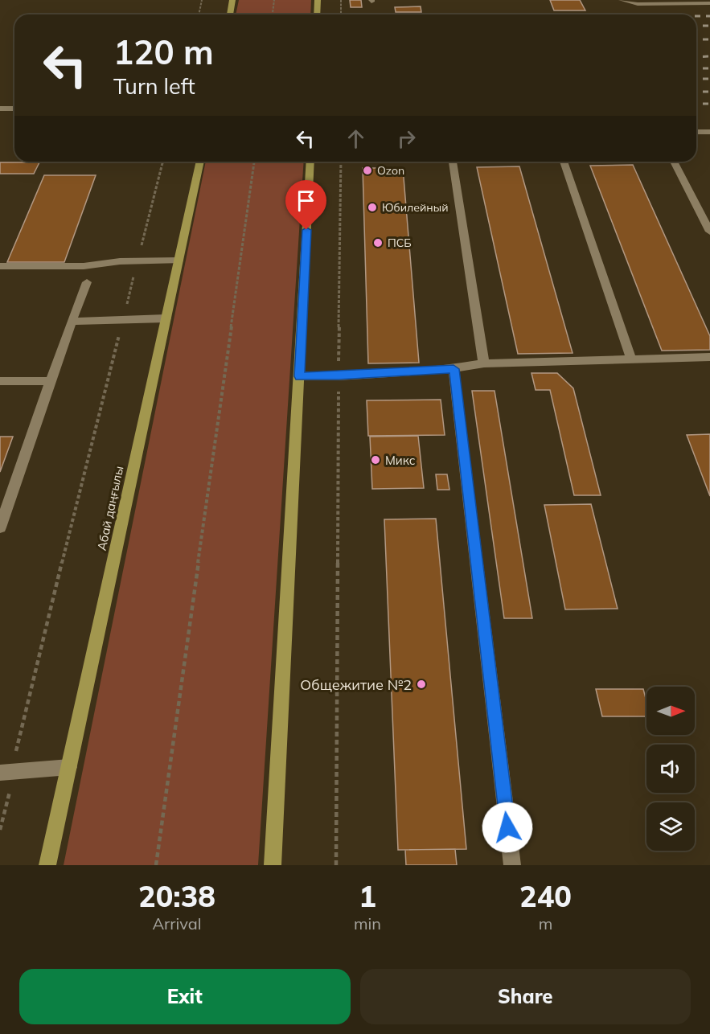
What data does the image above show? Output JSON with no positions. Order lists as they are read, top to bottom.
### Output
{
  "streets": {
    "main road": ["Абай даңғылы"]
  },
  "places": [
    "Ozon",
    "Юбилейный",
    "ПСБ",
    "Микс",
    "Общежитие №2"
  ],
  "north": "right",
  "page": {
    "turn": ["120 m", "Turn left"],
    "eta": [
      "20:38",
      "Arrival",
      "1",
      "min",
      "240",
      "m"
    ],
    "buttons": ["Exit", "Share"]
  }
}
